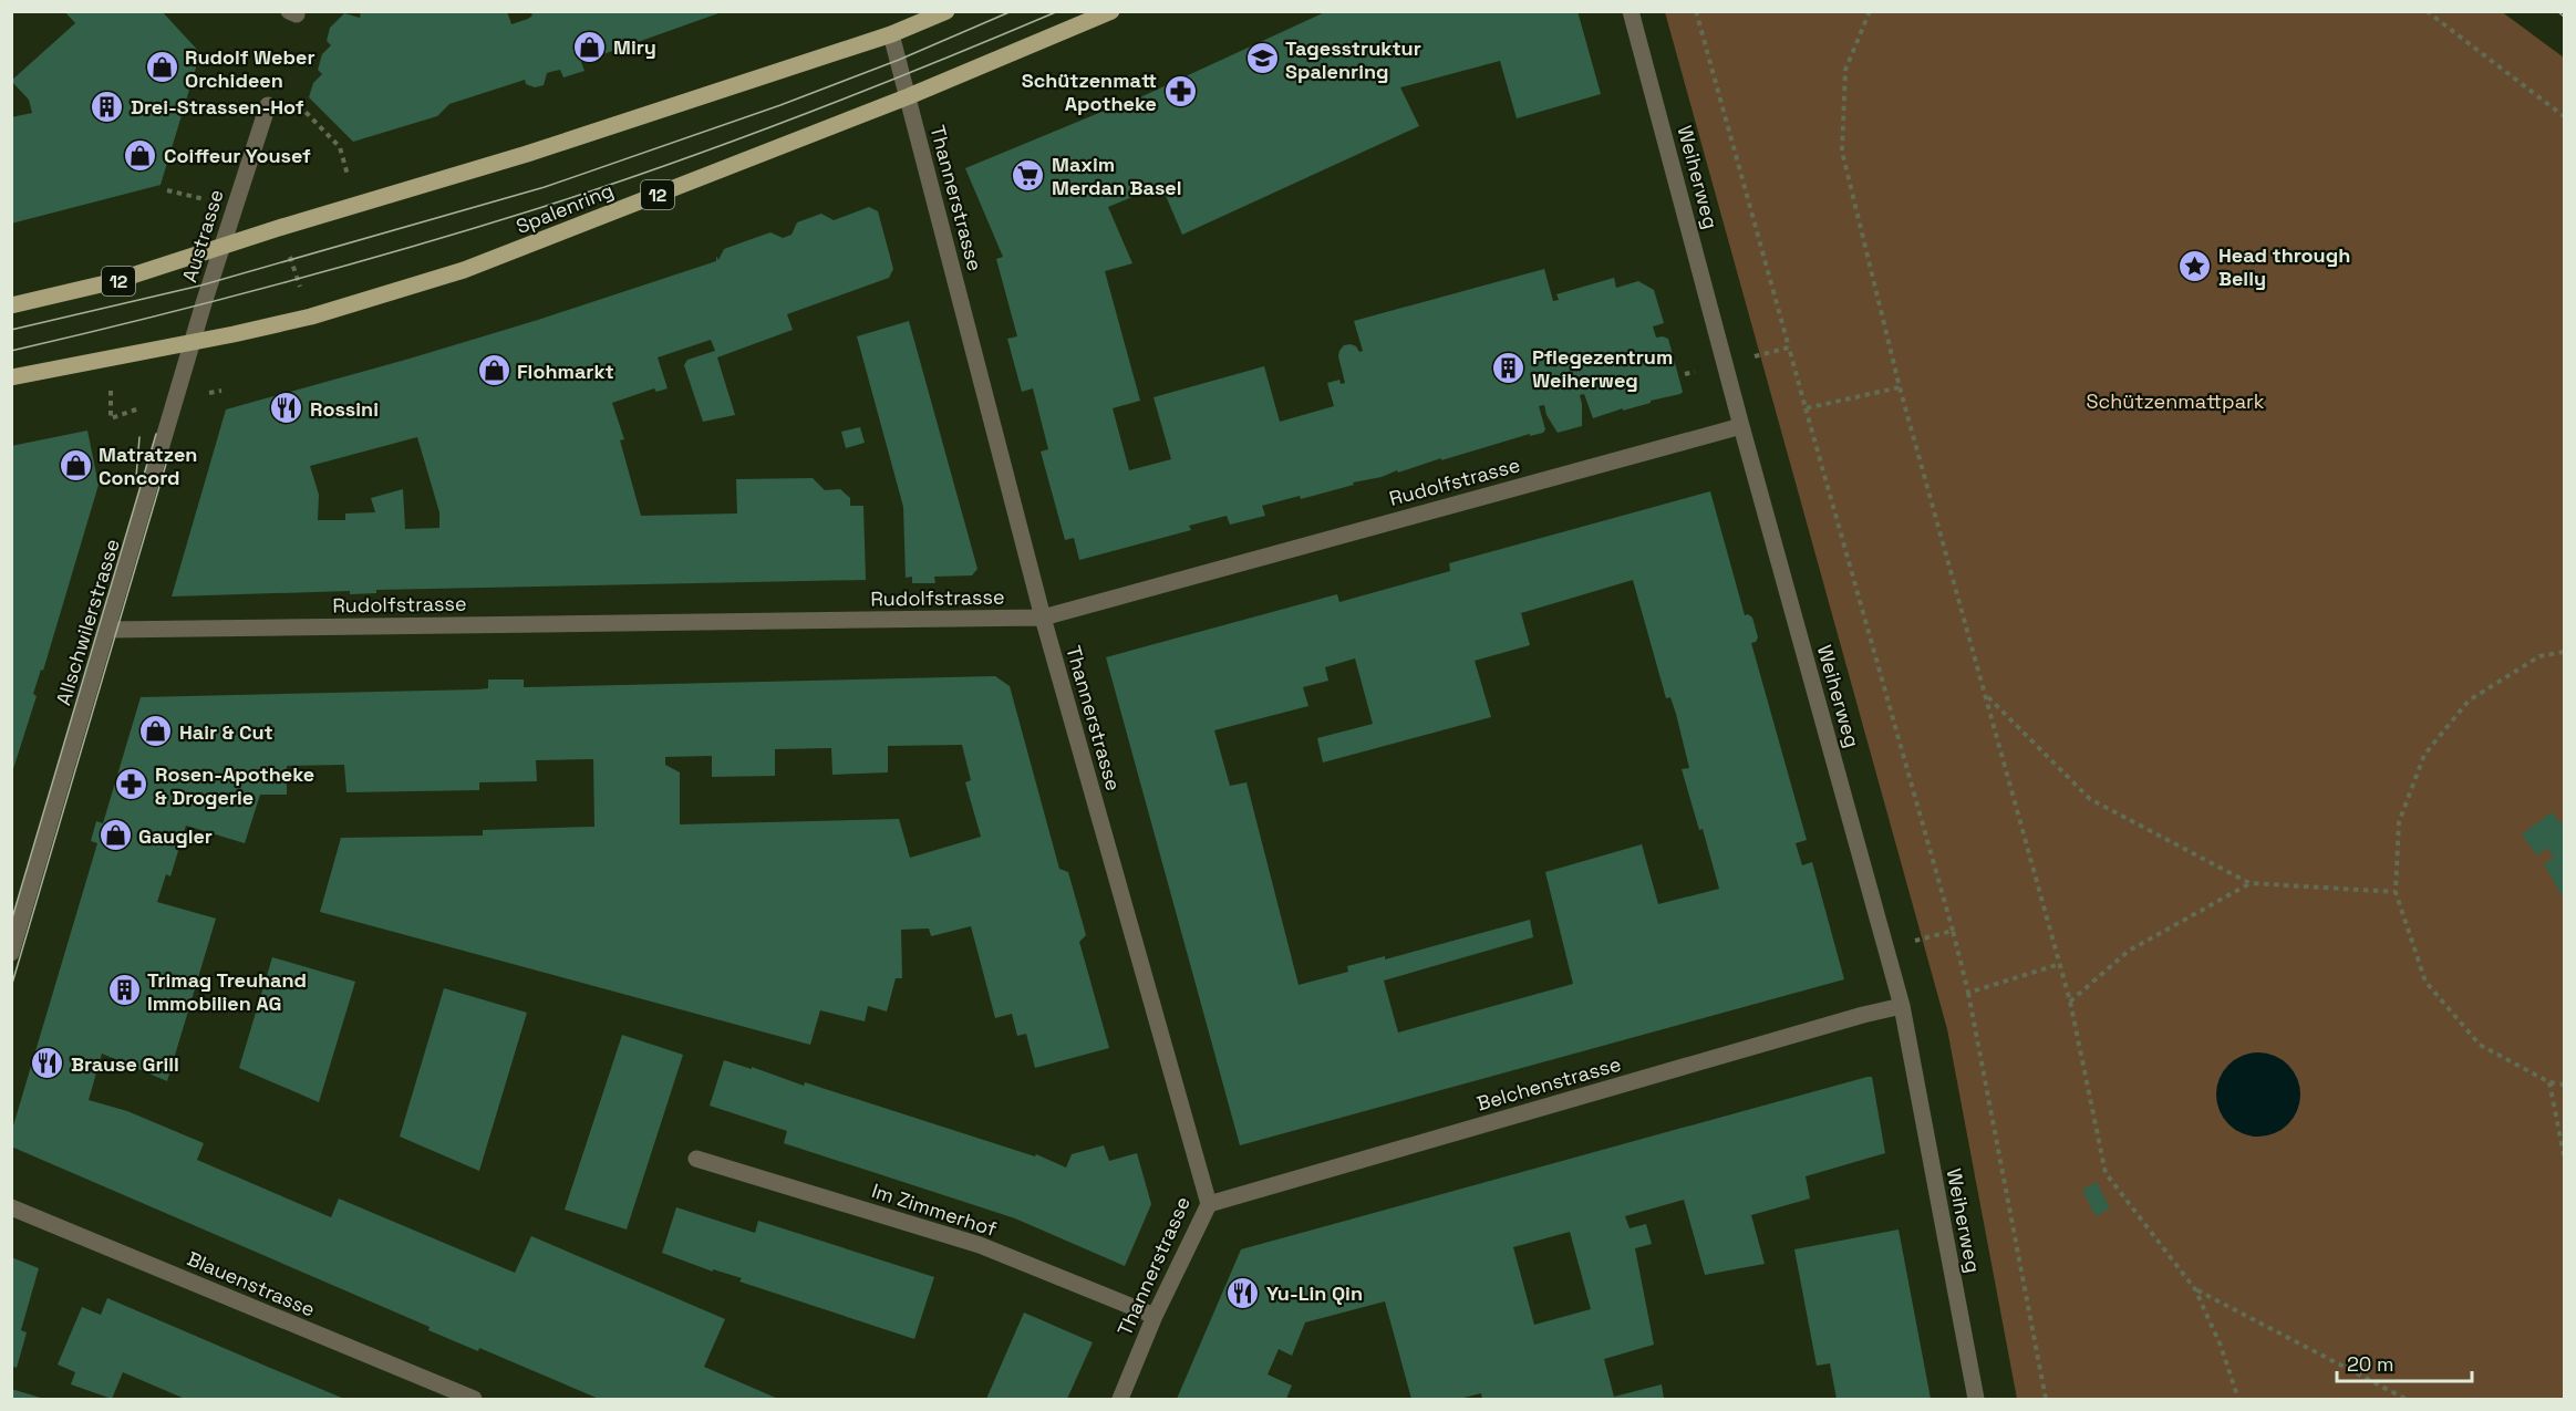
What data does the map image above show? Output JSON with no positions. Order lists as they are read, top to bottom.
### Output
{
  "streets": {
    "main road": ["12", "Spalenring"],
    "street": [
      "Weiherweg",
      "Thannerstrasse",
      "Austrasse",
      "Rudolfstrasse",
      "Allschwilerstrasse",
      "Belchenstrasse",
      "Im Zimmerhof",
      "Blauenstrasse"
    ]
  },
  "crossings": [
    ["Weiherweg", "Rudolfstrasse"],
    ["Weiherweg", "Belchenstrasse"],
    ["12", "Thannerstrasse"],
    ["12", "Austrasse"],
    ["Thannerstrasse", "Spalenring"],
    ["Thannerstrasse", "Rudolfstrasse"],
    ["Thannerstrasse", "Belchenstrasse"],
    ["Thannerstrasse", "Im Zimmerhof"],
    ["Spalenring", "Allschwilerstrasse"],
    ["Austrasse", "Allschwilerstrasse"],
    ["Rudolfstrasse", "Allschwilerstrasse"]
  ],
  "parks": ["Schützenmattpark"],
  "places": {
    "shop": [
      "Miry",
      "Rudolf Weber Orchideen",
      "Coiffeur Yousef",
      "Flohmarkt",
      "Matratzen Concord",
      "Hair & Cut",
      "Gaugler"
    ],
    "school or university": ["Tagesstruktur Spalenring"],
    "pharmacy": ["Schützenmatt Apotheke", "Rosen-Apotheke & Drogerie"],
    "building": ["Drei-Strassen-Hof", "Pflegezentrum Weiherweg", "Trimag Treuhand Immobilien AG"],
    "supermarket": ["Maxim Merdan Basel"],
    "place": ["Head through Belly"],
    "restaurant": ["Rossini", "Brause Grill", "Yu-Lin Qin"]
  },
  "scale_bar": "20 m"
}
